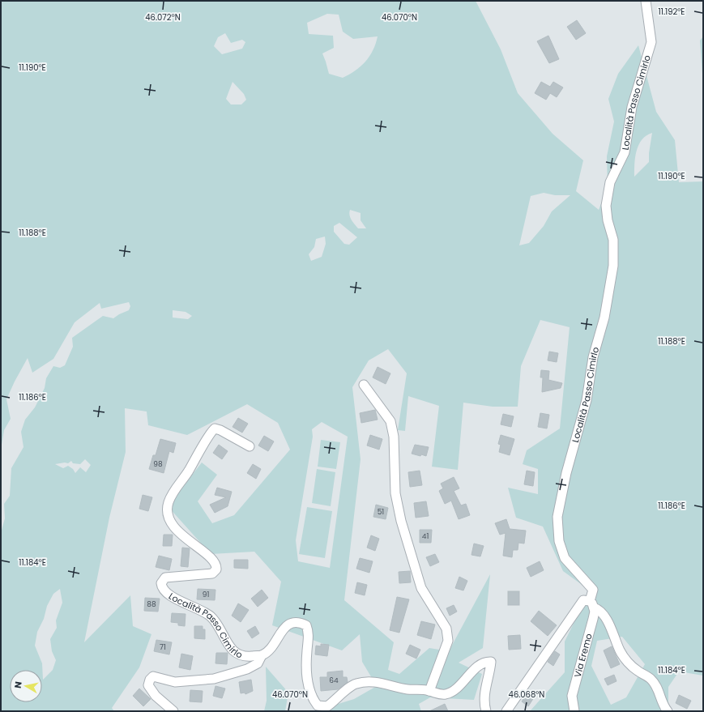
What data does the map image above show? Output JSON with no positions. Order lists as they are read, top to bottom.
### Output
{
  "streets": {
    "street": ["Località Passo Cimirlo", "Via Eremo"]
  },
  "crossings": [
    ["Località Passo Cimirlo", "Via Eremo"]
  ],
  "house_numbers": [
    "98",
    "51",
    "41",
    "91",
    "88",
    "71",
    "64"
  ],
  "north": "left",
  "coordinates": [
    "11.192°E",
    "46.072°N",
    "46.070°N",
    "11.190°E",
    "11.188°E",
    "11.186°E",
    "11.184°E",
    "46.068°N"
  ]
}
